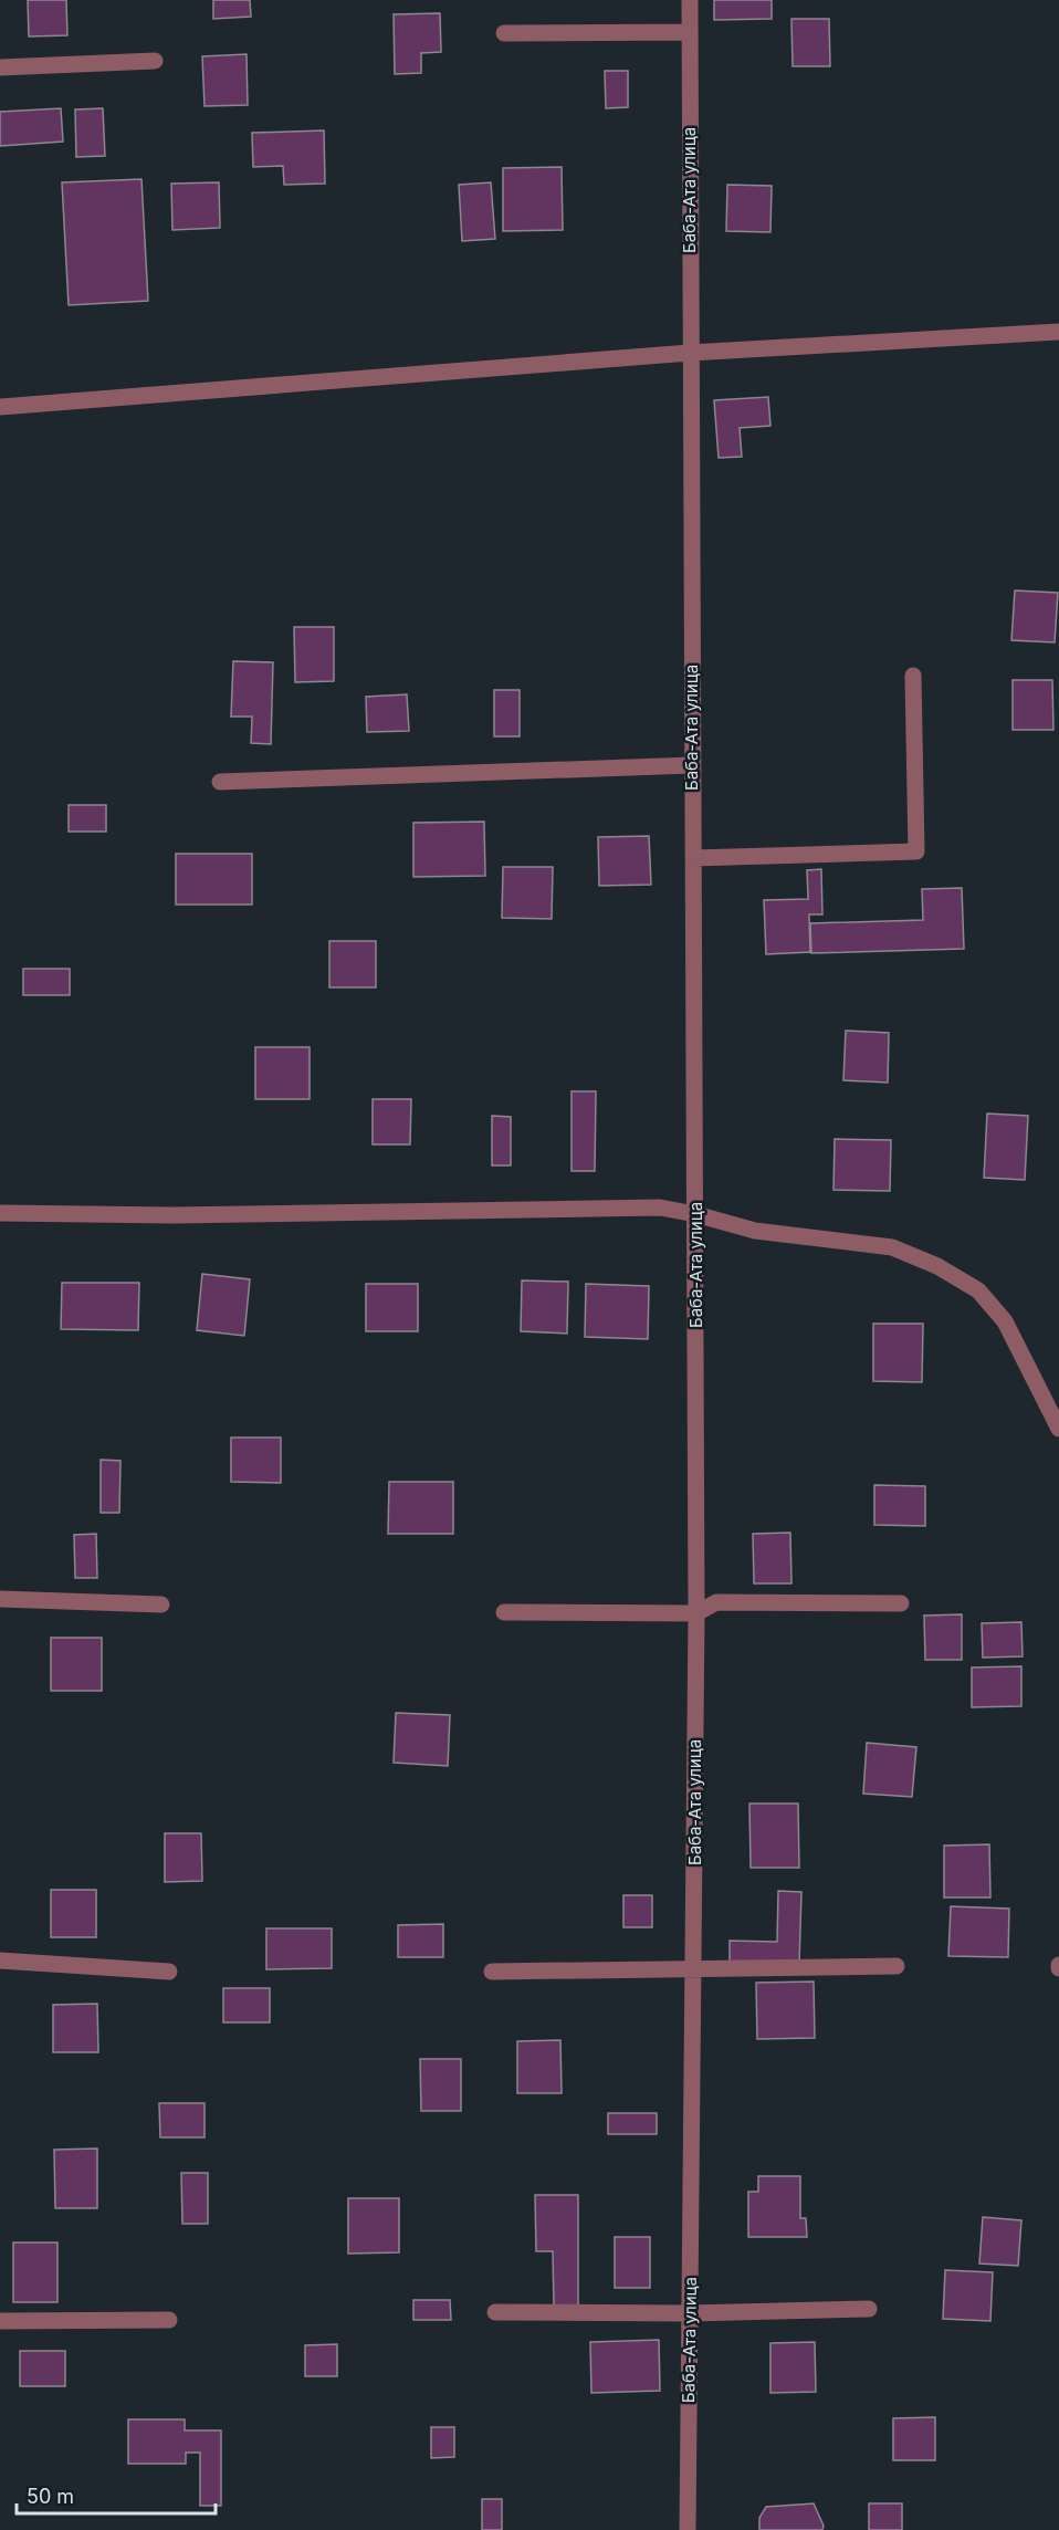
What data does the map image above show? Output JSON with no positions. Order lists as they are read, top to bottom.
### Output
{
  "streets": {
    "street": ["Баба-Ата улица"]
  },
  "scale_bar": "50 m"
}
